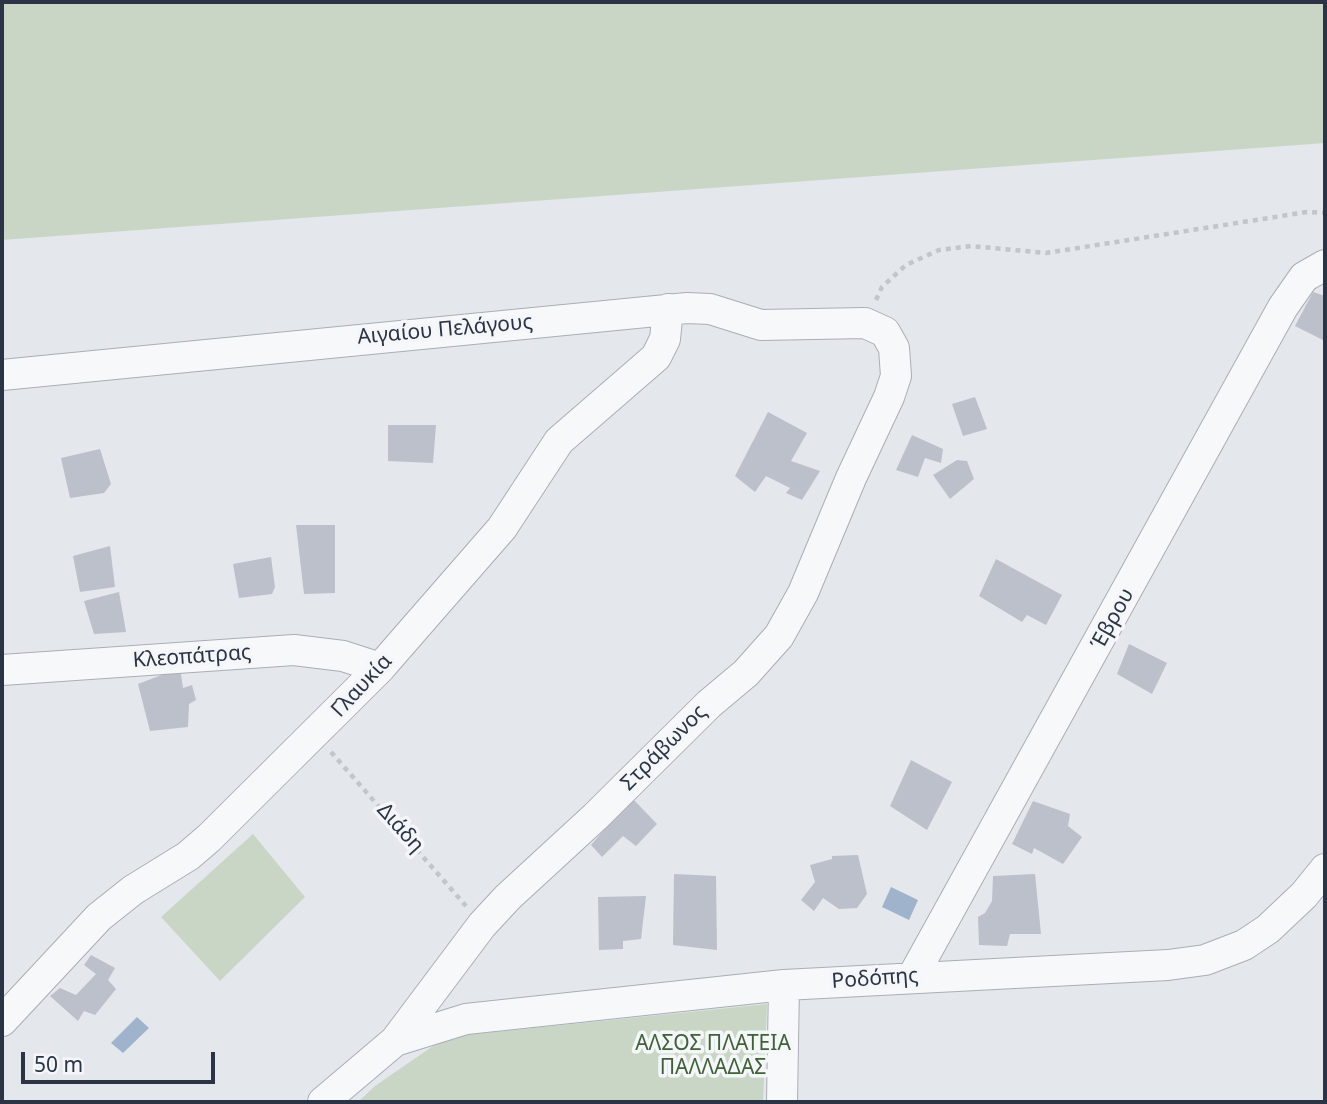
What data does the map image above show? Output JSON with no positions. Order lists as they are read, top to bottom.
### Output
{
  "streets": {
    "street": [
      "Αιγαίου Πελάγους",
      "Έβρου",
      "Κλεοπάτρας",
      "Γλαυκία",
      "Στράβωνος",
      "Ροδόπης"
    ],
    "path": ["Διάδη"]
  },
  "crossings": [
    ["Αιγαίου Πελάγους", "Γλαυκία"],
    ["Αιγαίου Πελάγους", "Στράβωνος"],
    ["Έβρου", "Ροδόπης"],
    ["Κλεοπάτρας", "Γλαυκία"],
    ["Γλαυκία", "Διάδη"],
    ["Στράβωνος", "Διάδη"],
    ["Στράβωνος", "Ροδόπης"]
  ],
  "parks": ["ΑΛΣΟΣ ΠΛΑΤΕΙΑ ΠΑΛΛΑΔΑΣ"],
  "scale_bar": "50 m"
}
